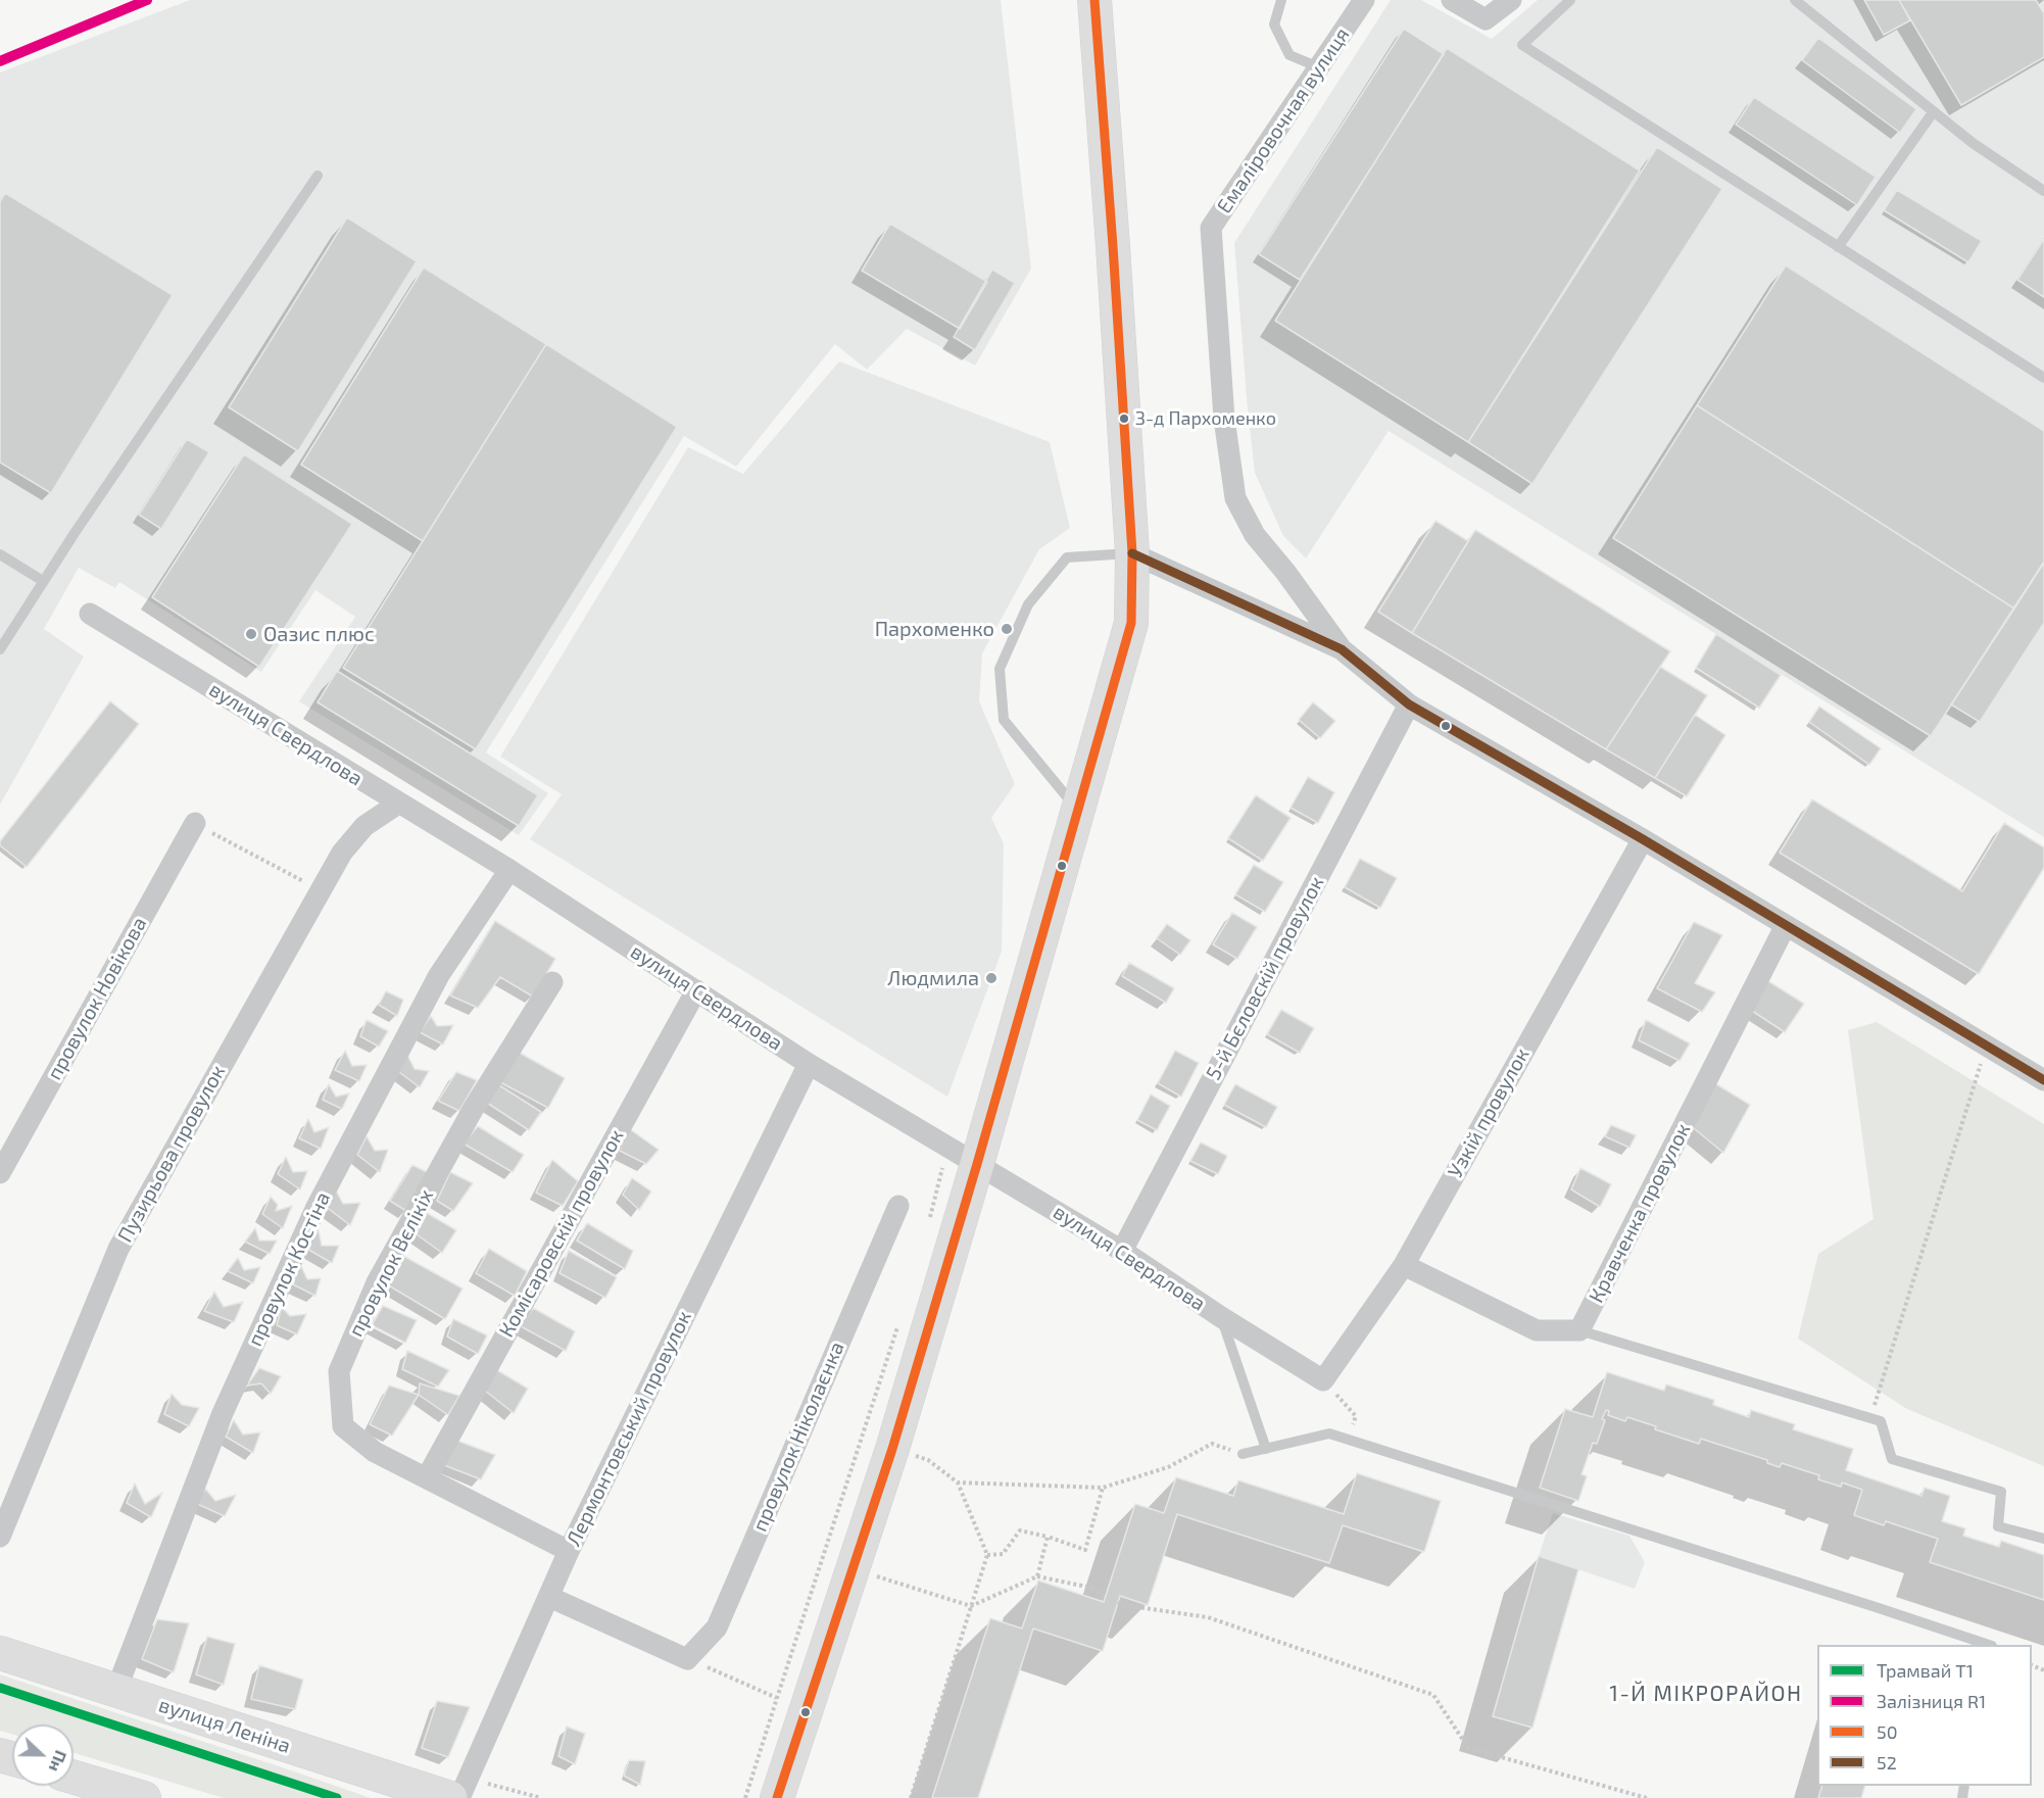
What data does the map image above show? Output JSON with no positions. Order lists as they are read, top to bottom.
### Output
{
  "streets": {
    "main road": ["вулиця Леніна"],
    "street": [
      "Емаліровочная вулиця",
      "вулиця Свердлова",
      "5-й Бєловскій провулок",
      "провулок Новікова",
      "Узкій провулок",
      "Пузирьова провулок",
      "Кравченка провулок",
      "Комісаровскій провулок",
      "провулок Вєлікіх",
      "провулок Костіна",
      "Лермонтовський провулок",
      "провулок Ніколаєнка"
    ]
  },
  "crossings": [
    ["вулиця Свердлова", "5-й Бєловскій провулок"],
    ["вулиця Свердлова", "Узкій провулок"],
    ["вулиця Свердлова", "Пузирьова провулок"],
    ["вулиця Свердлова", "Комісаровскій провулок"],
    ["вулиця Свердлова", "провулок Костіна"],
    ["вулиця Свердлова", "Лермонтовський провулок"],
    ["Комісаровскій провулок", "провулок Вєлікіх"],
    ["провулок Вєлікіх", "Лермонтовський провулок"],
    ["провулок Костіна", "вулиця Леніна"],
    ["Лермонтовський провулок", "провулок Ніколаєнка"]
  ],
  "districts": ["1-Й МІКРОРАЙОН"],
  "places": [
    "З-д Пархоменко",
    "Пархоменко",
    "Оазис плюс",
    "Людмила"
  ],
  "lines": [
    "rail line R1",
    "transit line 50",
    "transit line 52",
    "tram line T1"
  ],
  "legend": [
    "Трамвай T1",
    "Залізниця R1",
    "50",
    "52"
  ],
  "north": "right"
}
